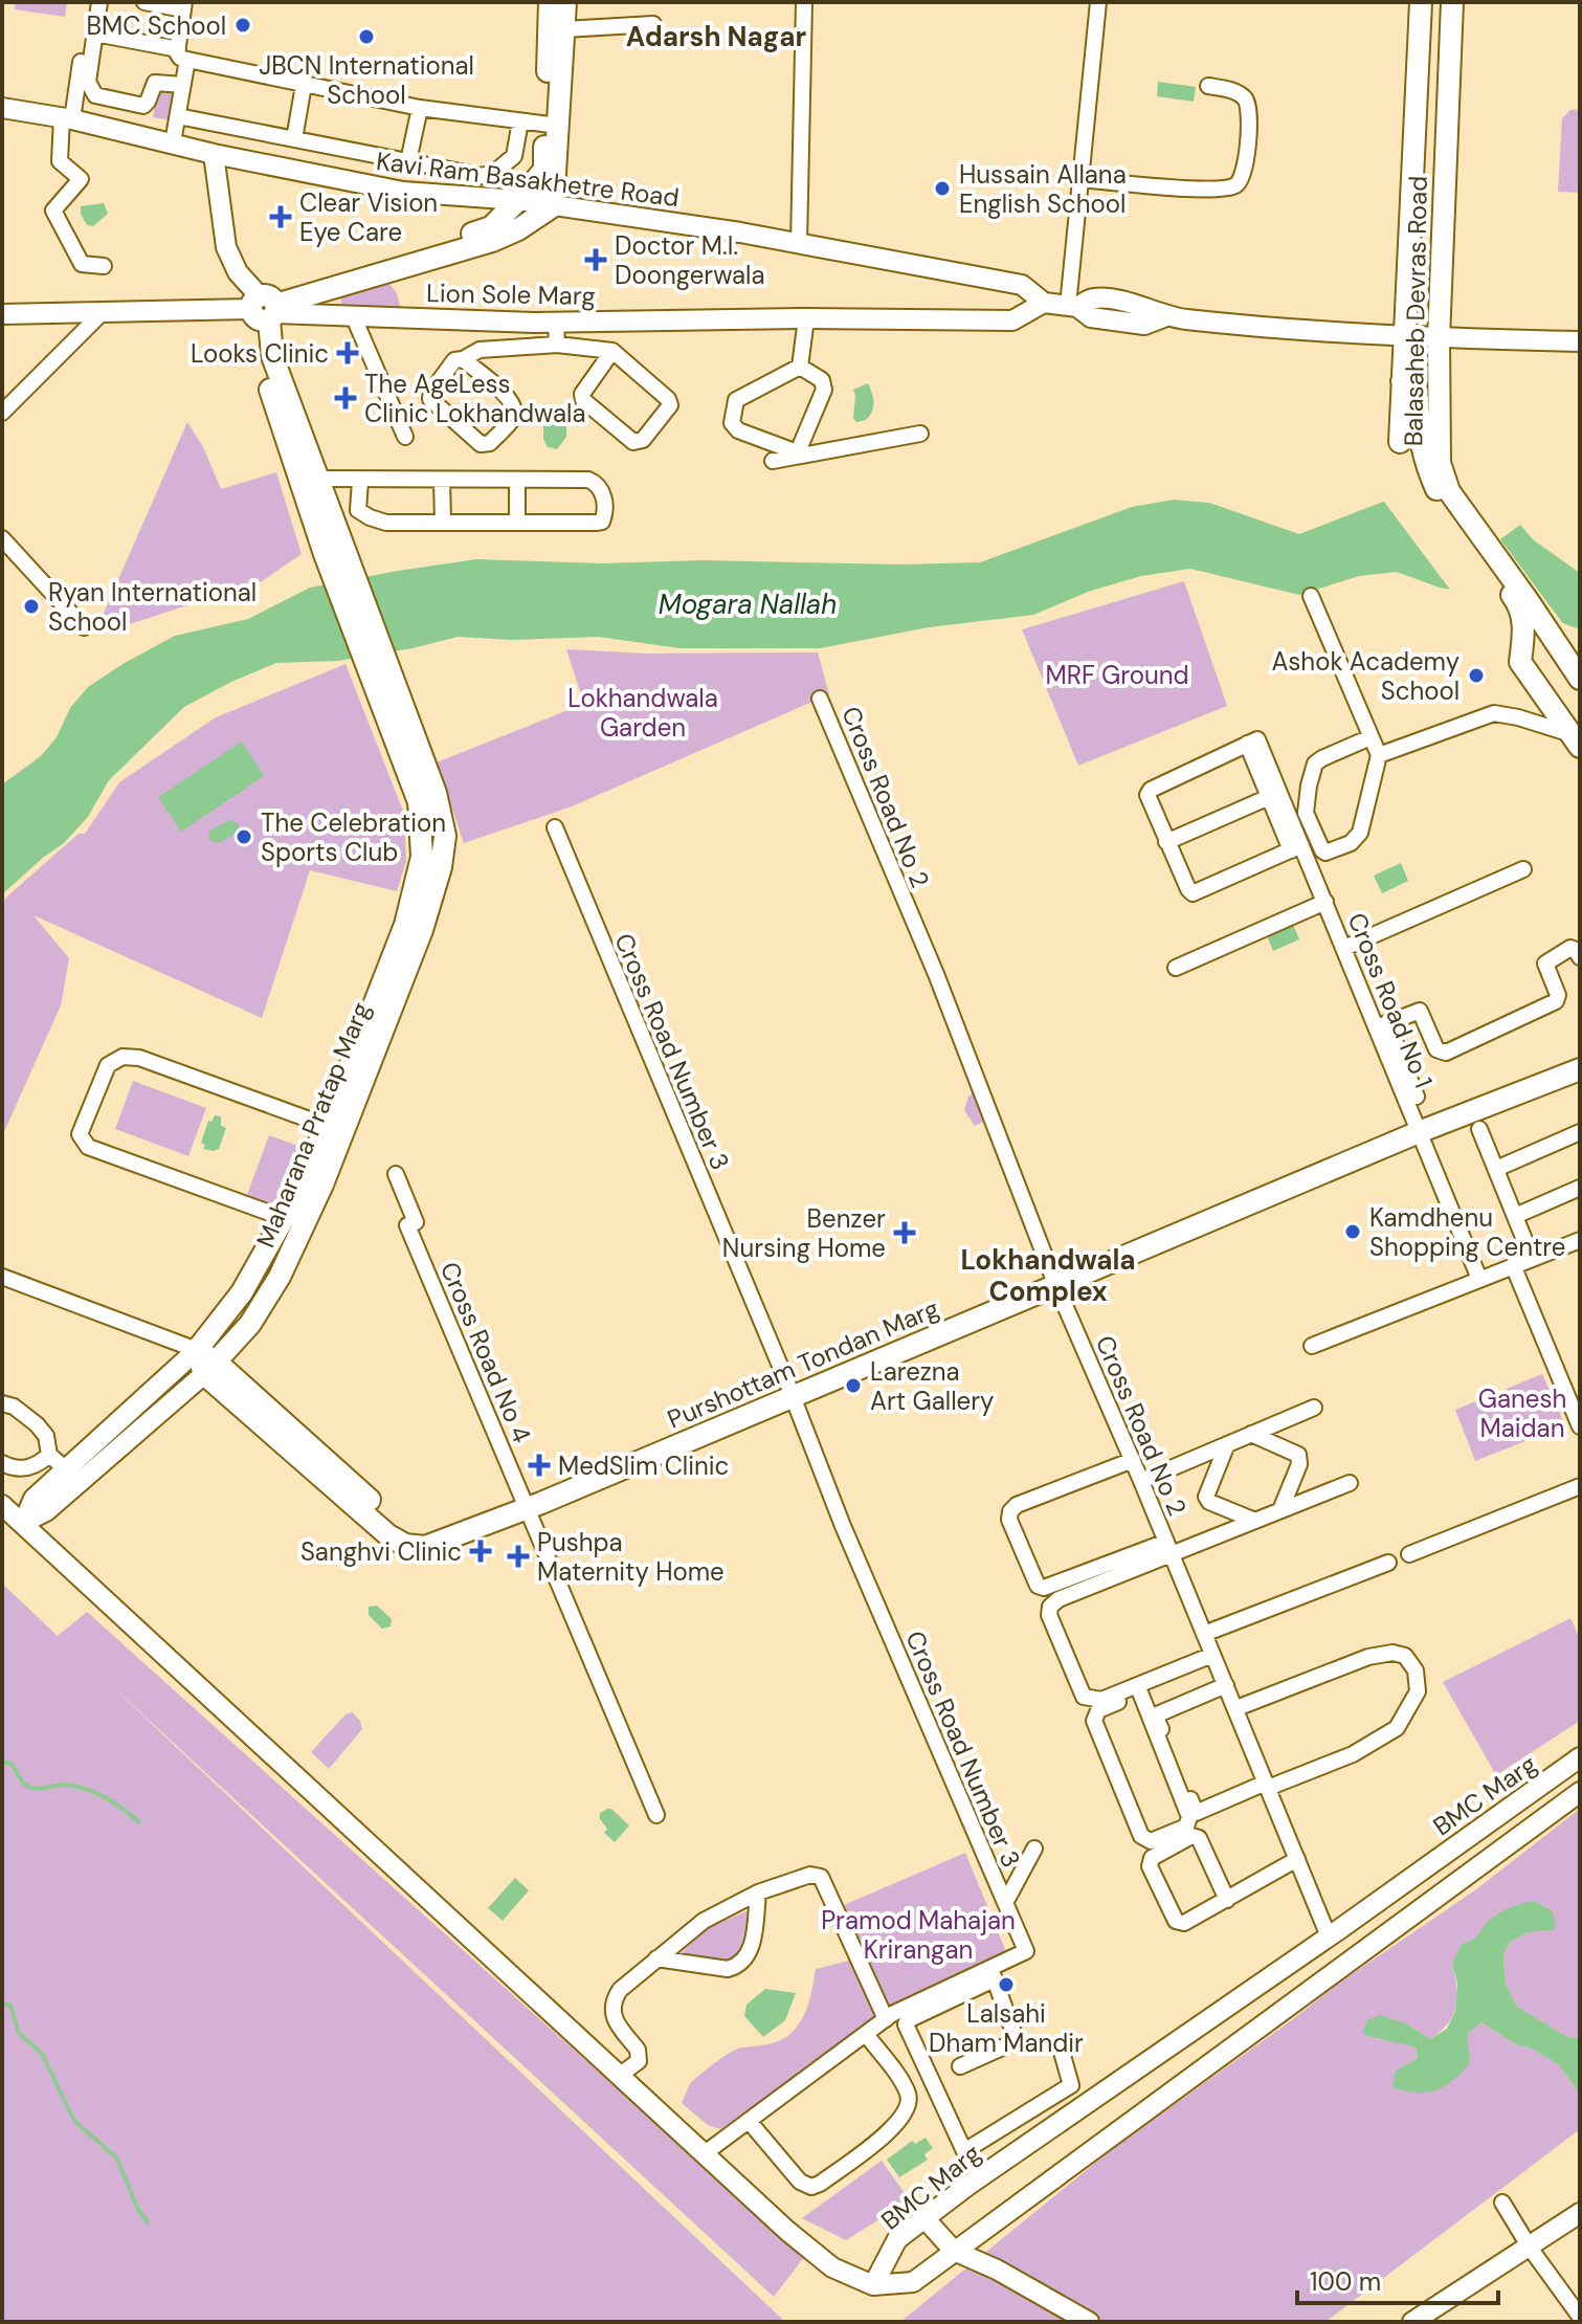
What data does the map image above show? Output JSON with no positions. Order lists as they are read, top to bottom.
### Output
{
  "streets": {
    "main road": ["Balasaheb Devras Road", "Maharana Pratap Marg", "Purshottam Tondan Marg"],
    "street": [
      "Kavi Ram Basakhetre Road",
      "Lion Sole Marg",
      "Cross Road No 2",
      "Cross Road No 1",
      "Cross Road Number 3",
      "Cross Road No 4",
      "BMC Marg"
    ]
  },
  "crossings": [
    ["Kavi Ram Basakhetre Road", "Lion Sole Marg"],
    ["Lion Sole Marg", "Maharana Pratap Marg"],
    ["Cross Road No 2", "Purshottam Tondan Marg"],
    ["Cross Road No 2", "BMC Marg"],
    ["Cross Road No 1", "Purshottam Tondan Marg"],
    ["Cross Road Number 3", "Purshottam Tondan Marg"],
    ["Maharana Pratap Marg", "Purshottam Tondan Marg"],
    ["Cross Road No 4", "Purshottam Tondan Marg"]
  ],
  "districts": ["Adarsh Nagar", "Lokhandwala Complex"],
  "water": ["Mogara Nallah"],
  "parks": [
    "MRF Ground",
    "Lokhandwala Garden",
    "Ganesh Maidan",
    "Pramod Mahajan Krirangan"
  ],
  "places": {
    "other": [
      "BMC School",
      "JBCN International School",
      "Hussain Allana English School",
      "Ryan International School",
      "Ashok Academy School",
      "The Celebration Sports Club",
      "Kamdhenu Shopping Centre",
      "Larezna Art Gallery",
      "Lalsahi Dham Mandir"
    ],
    "health": [
      "Clear Vision Eye Care",
      "Doctor M.I. Doongerwala",
      "Looks Clinic",
      "The AgeLess Clinic Lokhandwala",
      "Benzer Nursing Home",
      "MedSlim Clinic",
      "Sanghvi Clinic",
      "Pushpa Maternity Home"
    ]
  },
  "scale_bar": "100 m"
}
